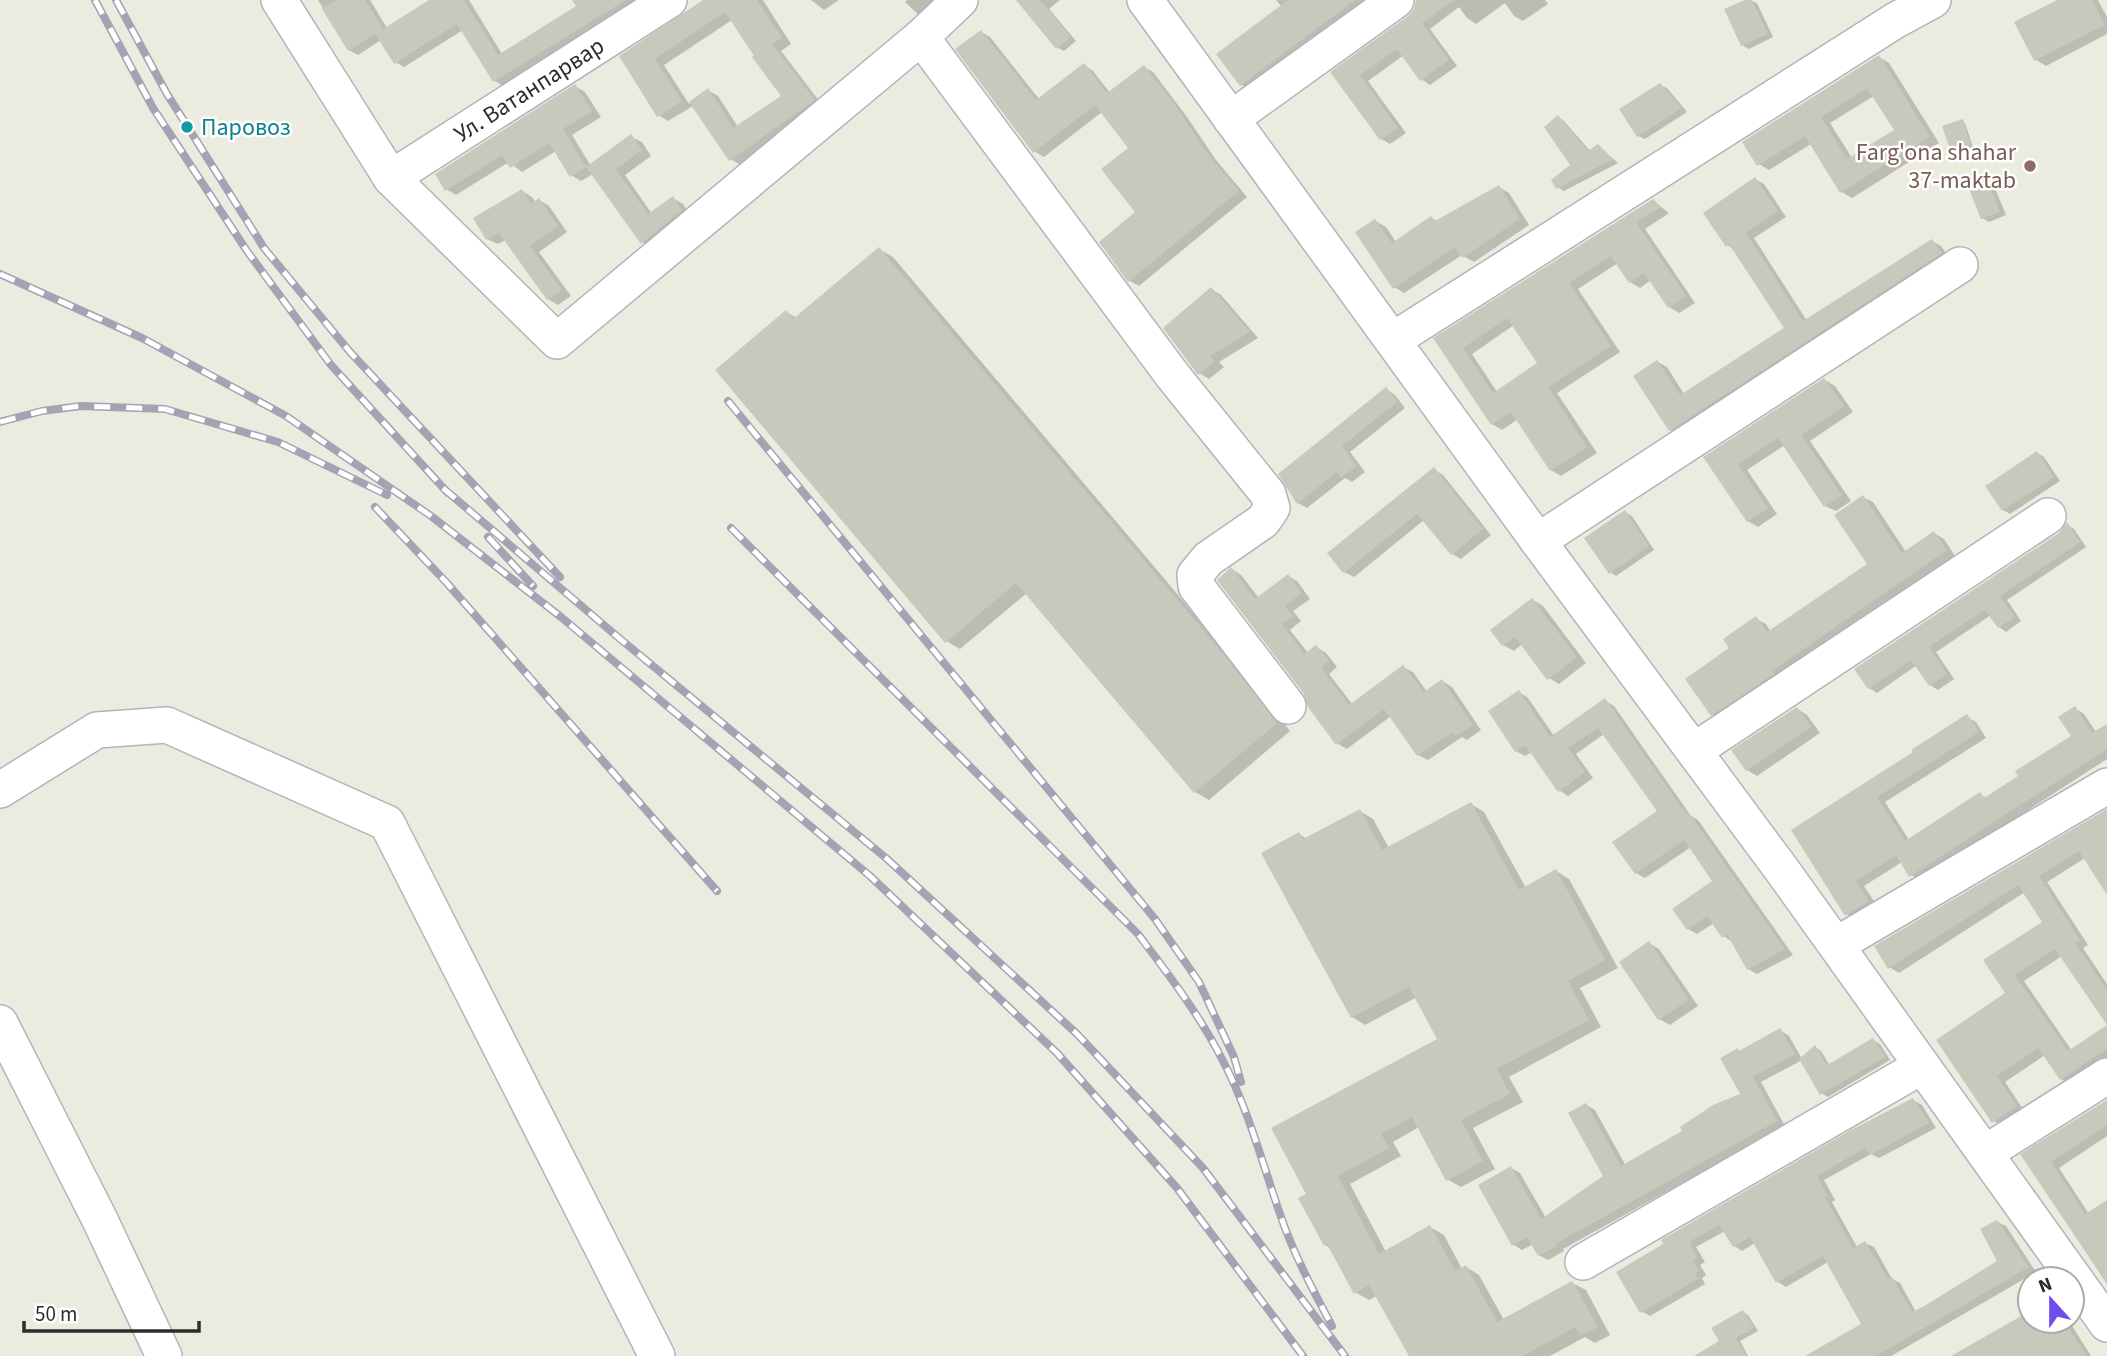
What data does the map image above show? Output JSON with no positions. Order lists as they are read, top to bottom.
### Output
{
  "streets": {
    "street": ["Ул. Ватанпарвар"]
  },
  "places": ["Паровоз", "Farg'ona shahar 37-maktab"],
  "scale_bar": "50 m",
  "north": "top"
}
